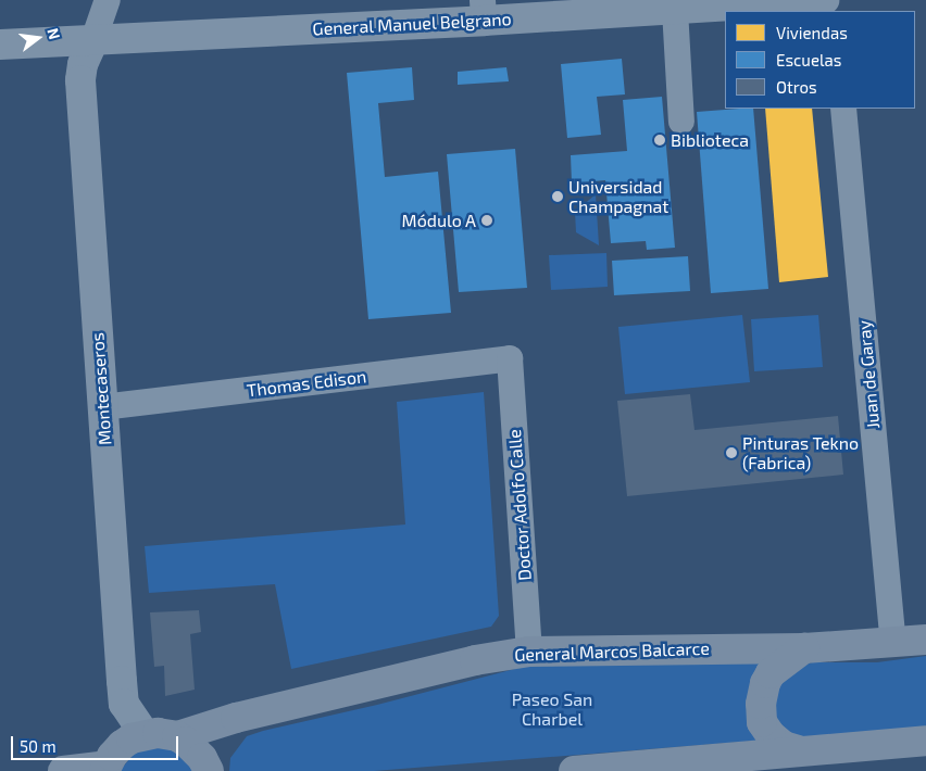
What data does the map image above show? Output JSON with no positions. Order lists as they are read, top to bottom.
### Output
{
  "streets": {
    "main road": ["General Marcos Balcarce"],
    "street": [
      "General Manuel Belgrano",
      "Juan de Garay",
      "Thomas Edison",
      "Montecaseros",
      "Doctor Adolfo Calle"
    ]
  },
  "crossings": [
    ["General Manuel Belgrano", "Montecaseros"],
    ["Juan de Garay", "General Marcos Balcarce"],
    ["Thomas Edison", "Montecaseros"],
    ["Thomas Edison", "Doctor Adolfo Calle"],
    ["Doctor Adolfo Calle", "General Marcos Balcarce"]
  ],
  "parks": ["Paseo San Charbel"],
  "places": [
    "Biblioteca",
    "Universidad Champagnat",
    "Módulo A",
    "Pinturas Tekno (Fabrica)"
  ],
  "legend": ["Viviendas", "Escuelas", "Otros"],
  "scale_bar": "50 m",
  "north": "right"
}
